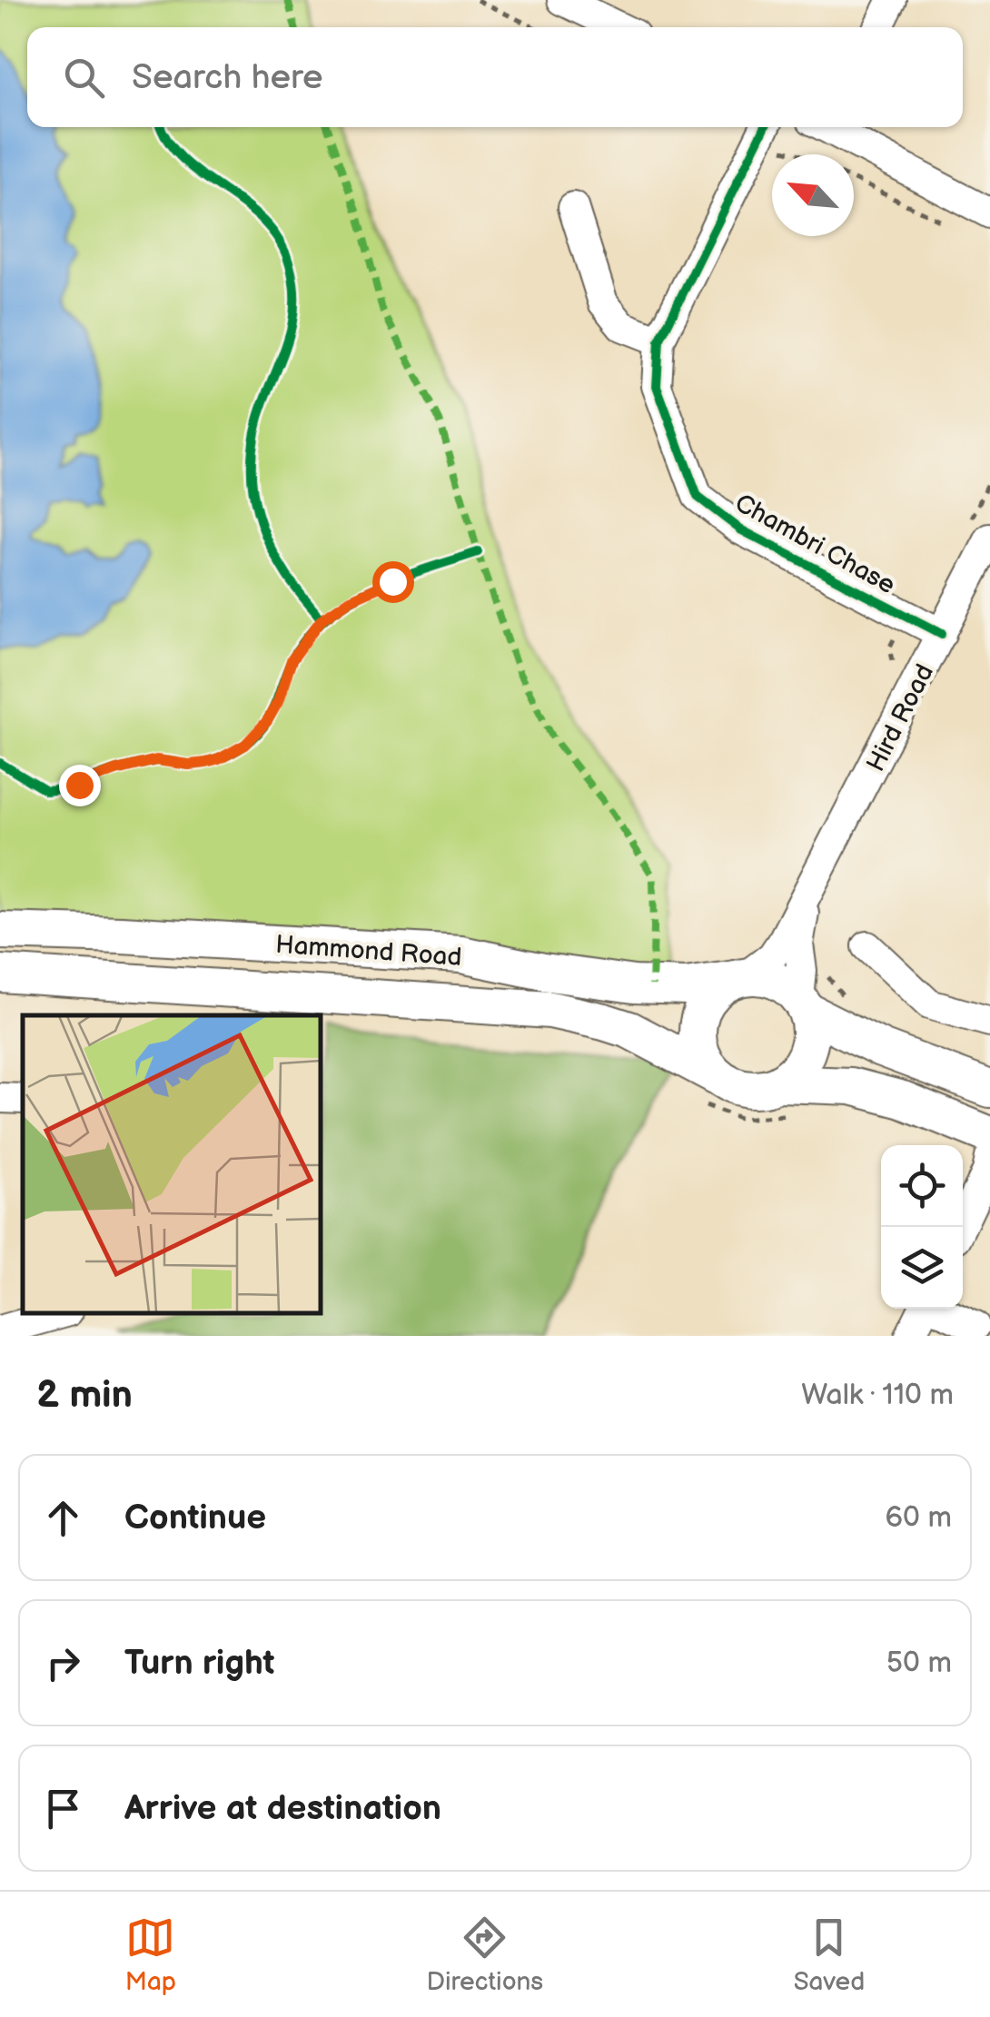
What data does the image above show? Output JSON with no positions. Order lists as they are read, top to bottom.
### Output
{
  "streets": {
    "main road": ["Hammond Road"],
    "street": ["Chambri Chase", "Hird Road"]
  },
  "crossings": [
    ["Chambri Chase", "Hird Road"],
    ["Hird Road", "Hammond Road"]
  ],
  "north": "top left",
  "page": {
    "search": "Search here",
    "heading": ["2 min", "Walk · 110 m"],
    "list": [
      ["Continue", "60 m"],
      ["Turn right", "50 m"],
      "Arrive at destination"
    ],
    "nav": ["Map", "Directions", "Saved"]
  }
}
